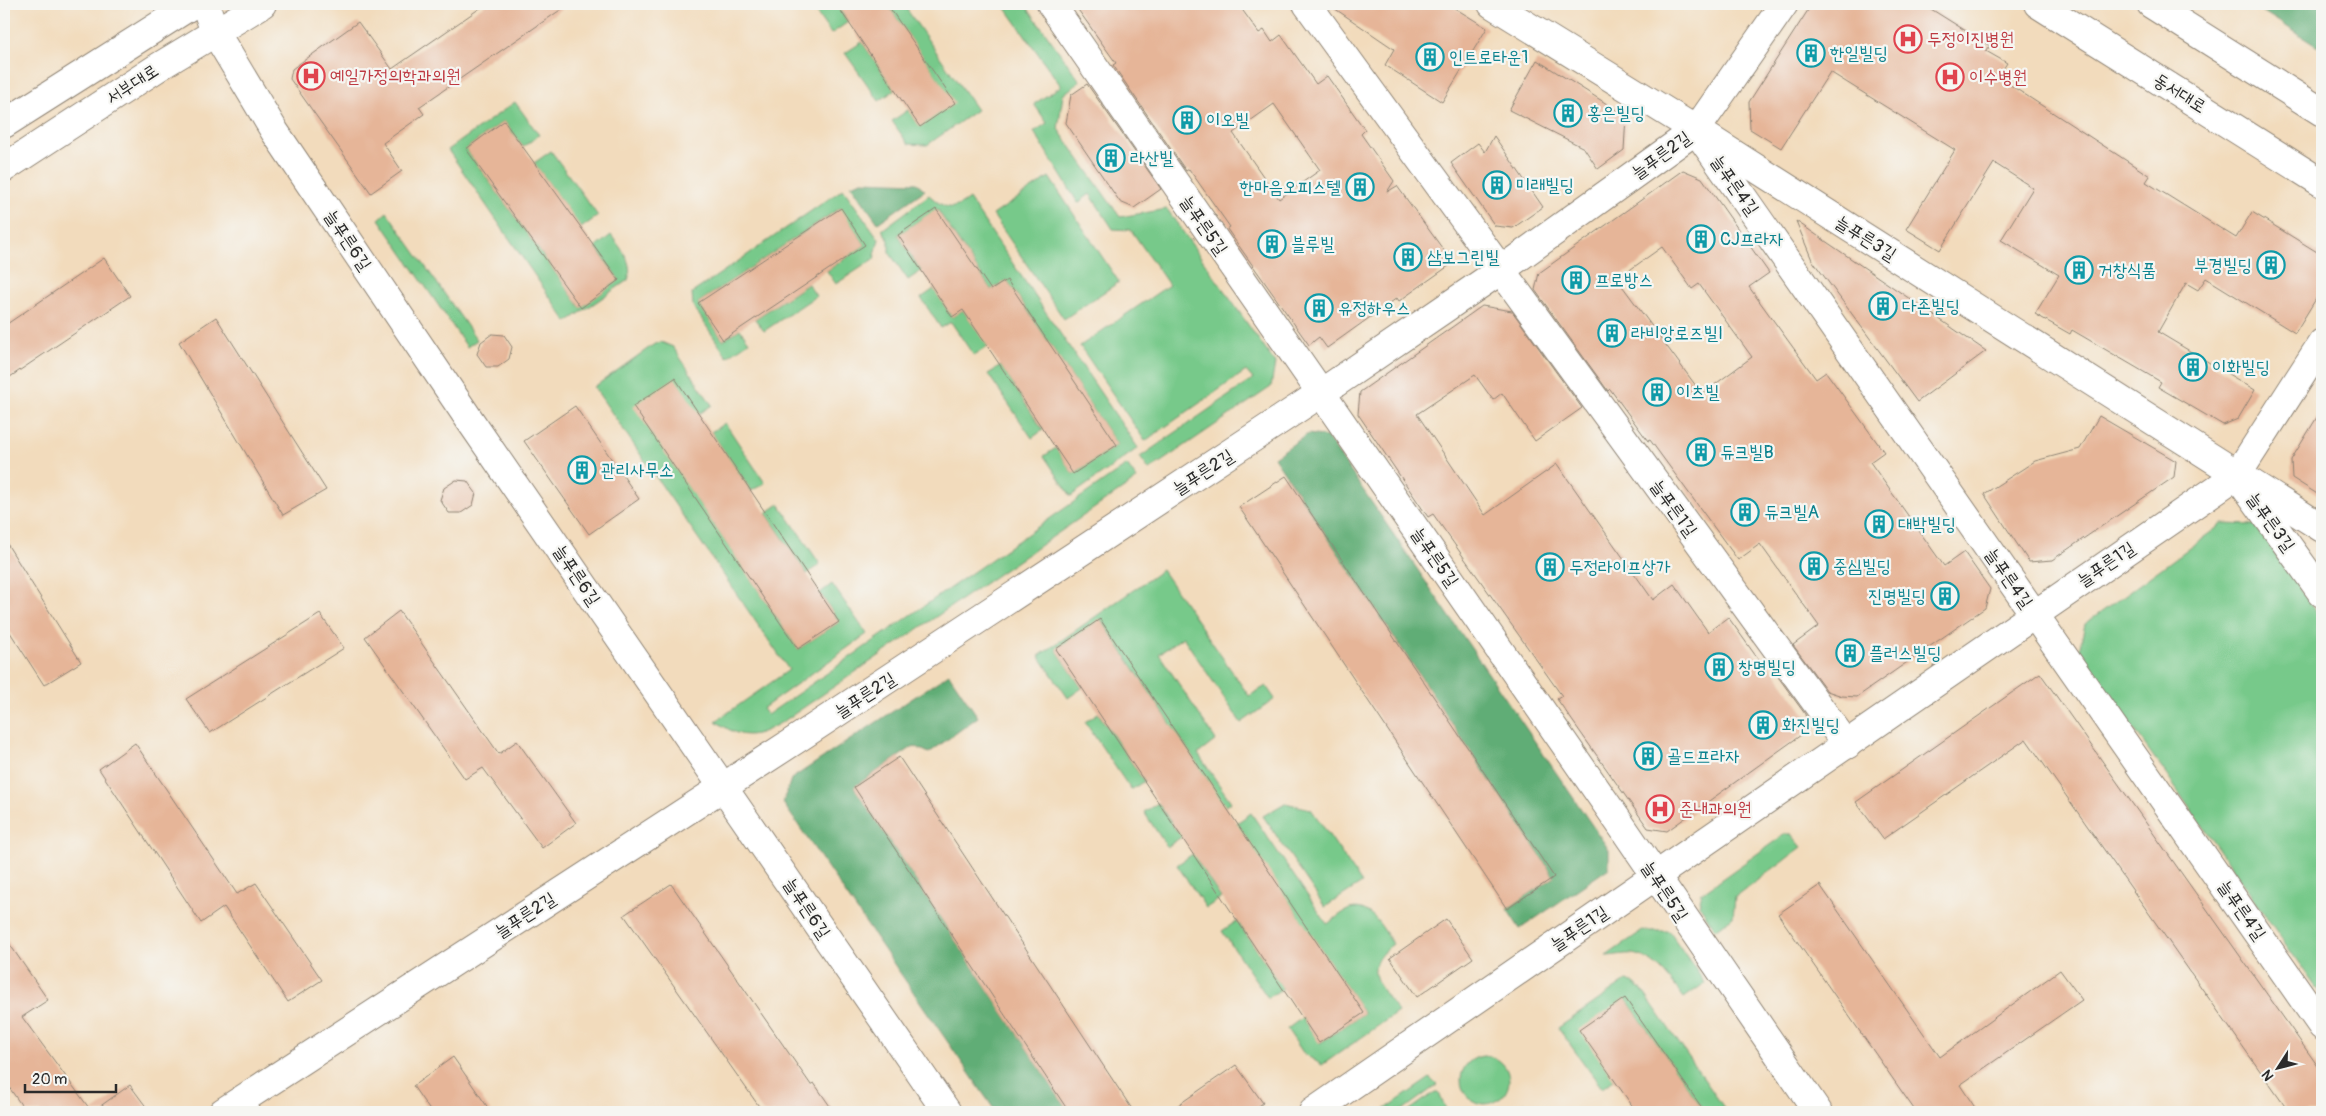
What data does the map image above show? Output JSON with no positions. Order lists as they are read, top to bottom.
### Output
{
  "streets": {
    "street": [
      "서부대로",
      "동서대로",
      "늘푸른2길",
      "늘푸른4길",
      "늘푸른5길",
      "늘푸른3길",
      "늘푸른6길",
      "늘푸른1길"
    ]
  },
  "crossings": [
    ["서부대로", "늘푸른6길"],
    ["늘푸른2길", "늘푸른4길"],
    ["늘푸른2길", "늘푸른5길"],
    ["늘푸른2길", "늘푸른3길"],
    ["늘푸른2길", "늘푸른6길"],
    ["늘푸른2길", "늘푸른1길"],
    ["늘푸른4길", "늘푸른3길"],
    ["늘푸른4길", "늘푸른1길"],
    ["늘푸른5길", "늘푸른1길"],
    ["늘푸른3길", "늘푸른1길"]
  ],
  "places": {
    "hospital": [
      "두정이진병원",
      "예일가정의학과의원",
      "이수병원",
      "준내과의원"
    ],
    "building": [
      "한일빌딩",
      "인트로타운1",
      "홍은빌딩",
      "이오빌",
      "라산빌",
      "미래빌딩",
      "한마음오피스텔",
      "CJ프라자",
      "블루빌",
      "삼보그린빌",
      "부경빌딩",
      "거창식품",
      "프로방스",
      "다존빌딩",
      "유정하우스",
      "라비앙로즈빌I",
      "이화빌딩",
      "이츠빌",
      "듀크빌B",
      "관리사무소",
      "듀크빌A",
      "대박빌딩",
      "중심빌딩",
      "두정라이프상가",
      "진명빌딩",
      "플러스빌딩",
      "창명빌딩",
      "화진빌딩",
      "골드프라자"
    ]
  },
  "scale_bar": "20 m",
  "north": "bottom left"
}
